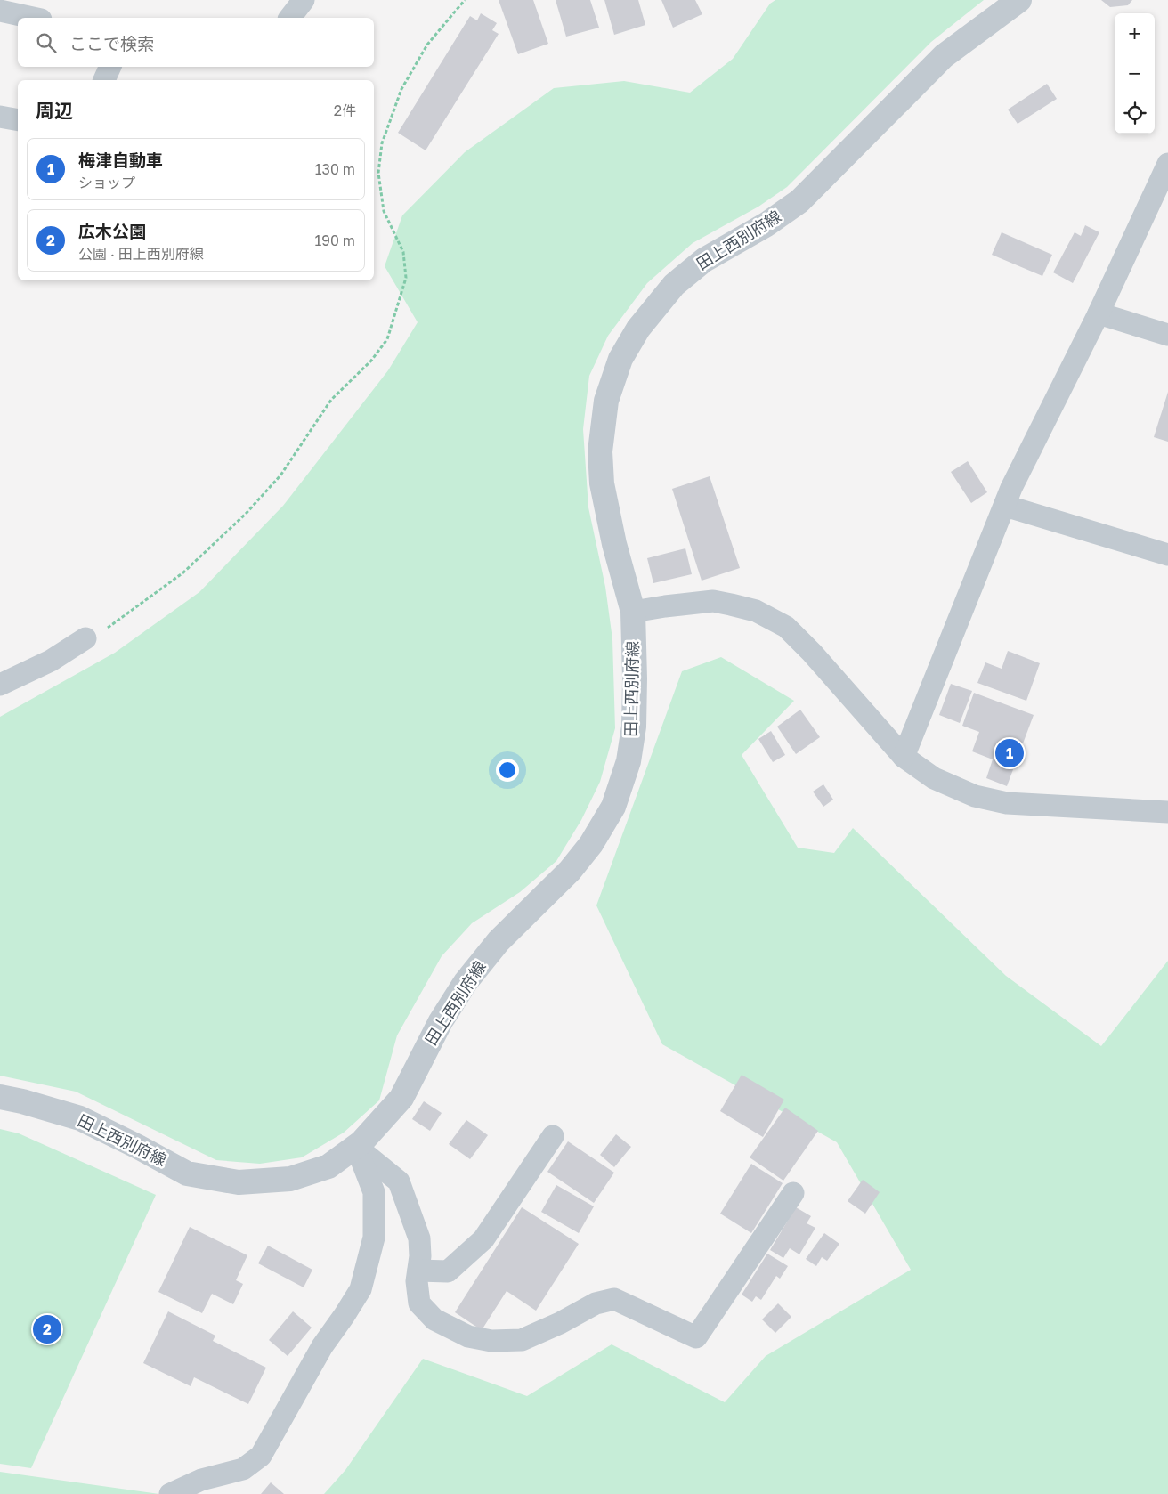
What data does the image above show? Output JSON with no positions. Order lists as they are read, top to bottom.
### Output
{
  "streets": {
    "street": ["田上西別府線"]
  },
  "page": {
    "map_buttons": ["+", "−"],
    "search": "ここで検索",
    "heading": ["周辺", "2件"],
    "list": [
      {
        "mark": "1",
        "name": "梅津自動車",
        "note": "ショップ",
        "value": "130 m"
      },
      {
        "mark": "2",
        "name": "広木公園",
        "note": "公園 · 田上西別府線",
        "value": "190 m"
      }
    ],
    "pins": ["1", "2"]
  }
}
